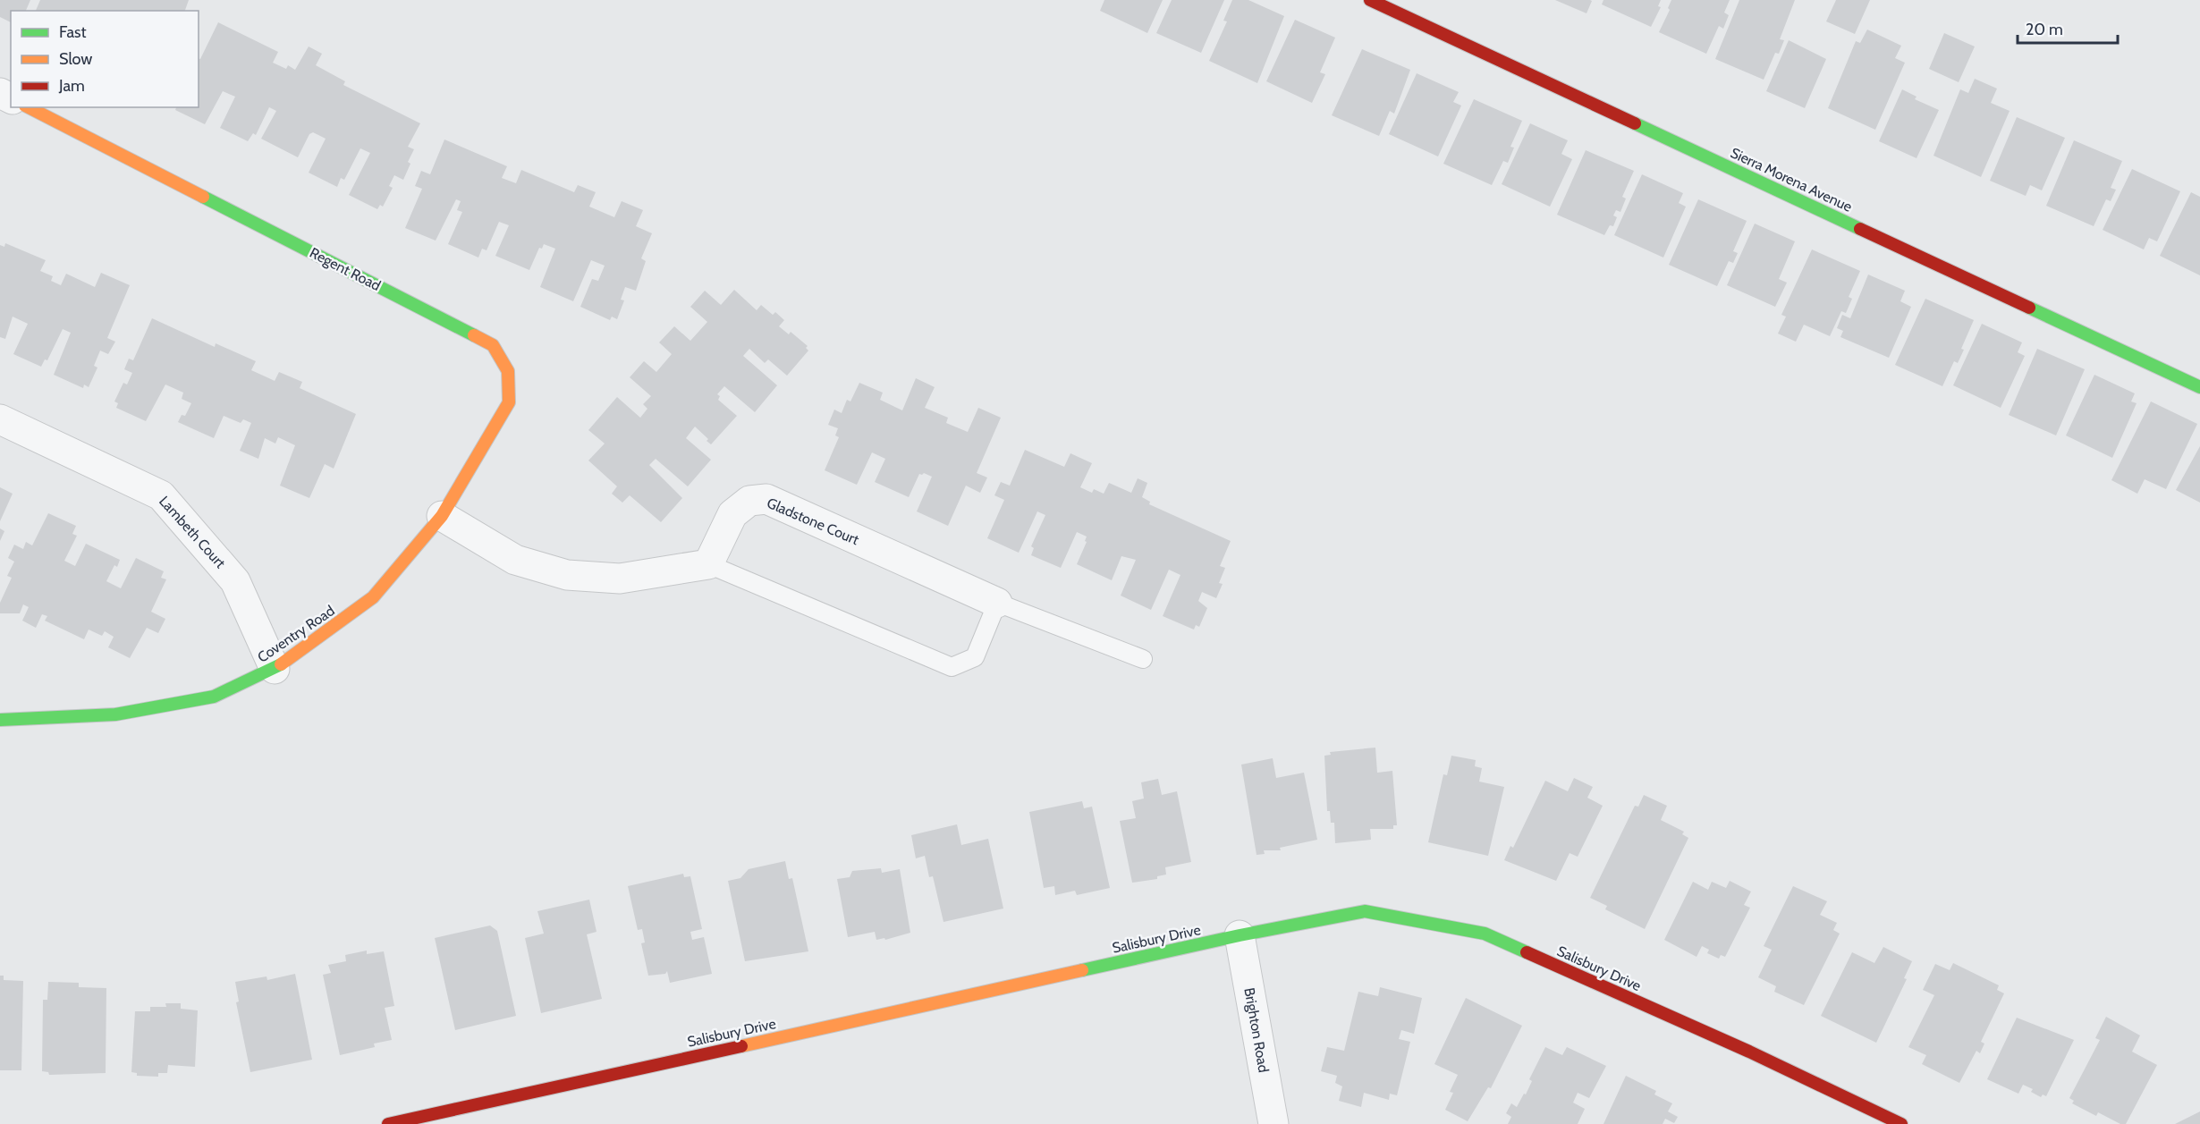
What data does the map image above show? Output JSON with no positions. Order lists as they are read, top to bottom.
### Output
{
  "streets": {
    "street": [
      "Sierra Morena Avenue",
      "Regent Road",
      "Gladstone Court",
      "Lambeth Court",
      "Coventry Road",
      "Salisbury Drive",
      "Brighton Road"
    ]
  },
  "crossings": [
    ["Regent Road", "Coventry Road"],
    ["Lambeth Court", "Coventry Road"],
    ["Salisbury Drive", "Brighton Road"]
  ],
  "legend": ["Fast", "Slow", "Jam"],
  "scale_bar": "20 m"
}
